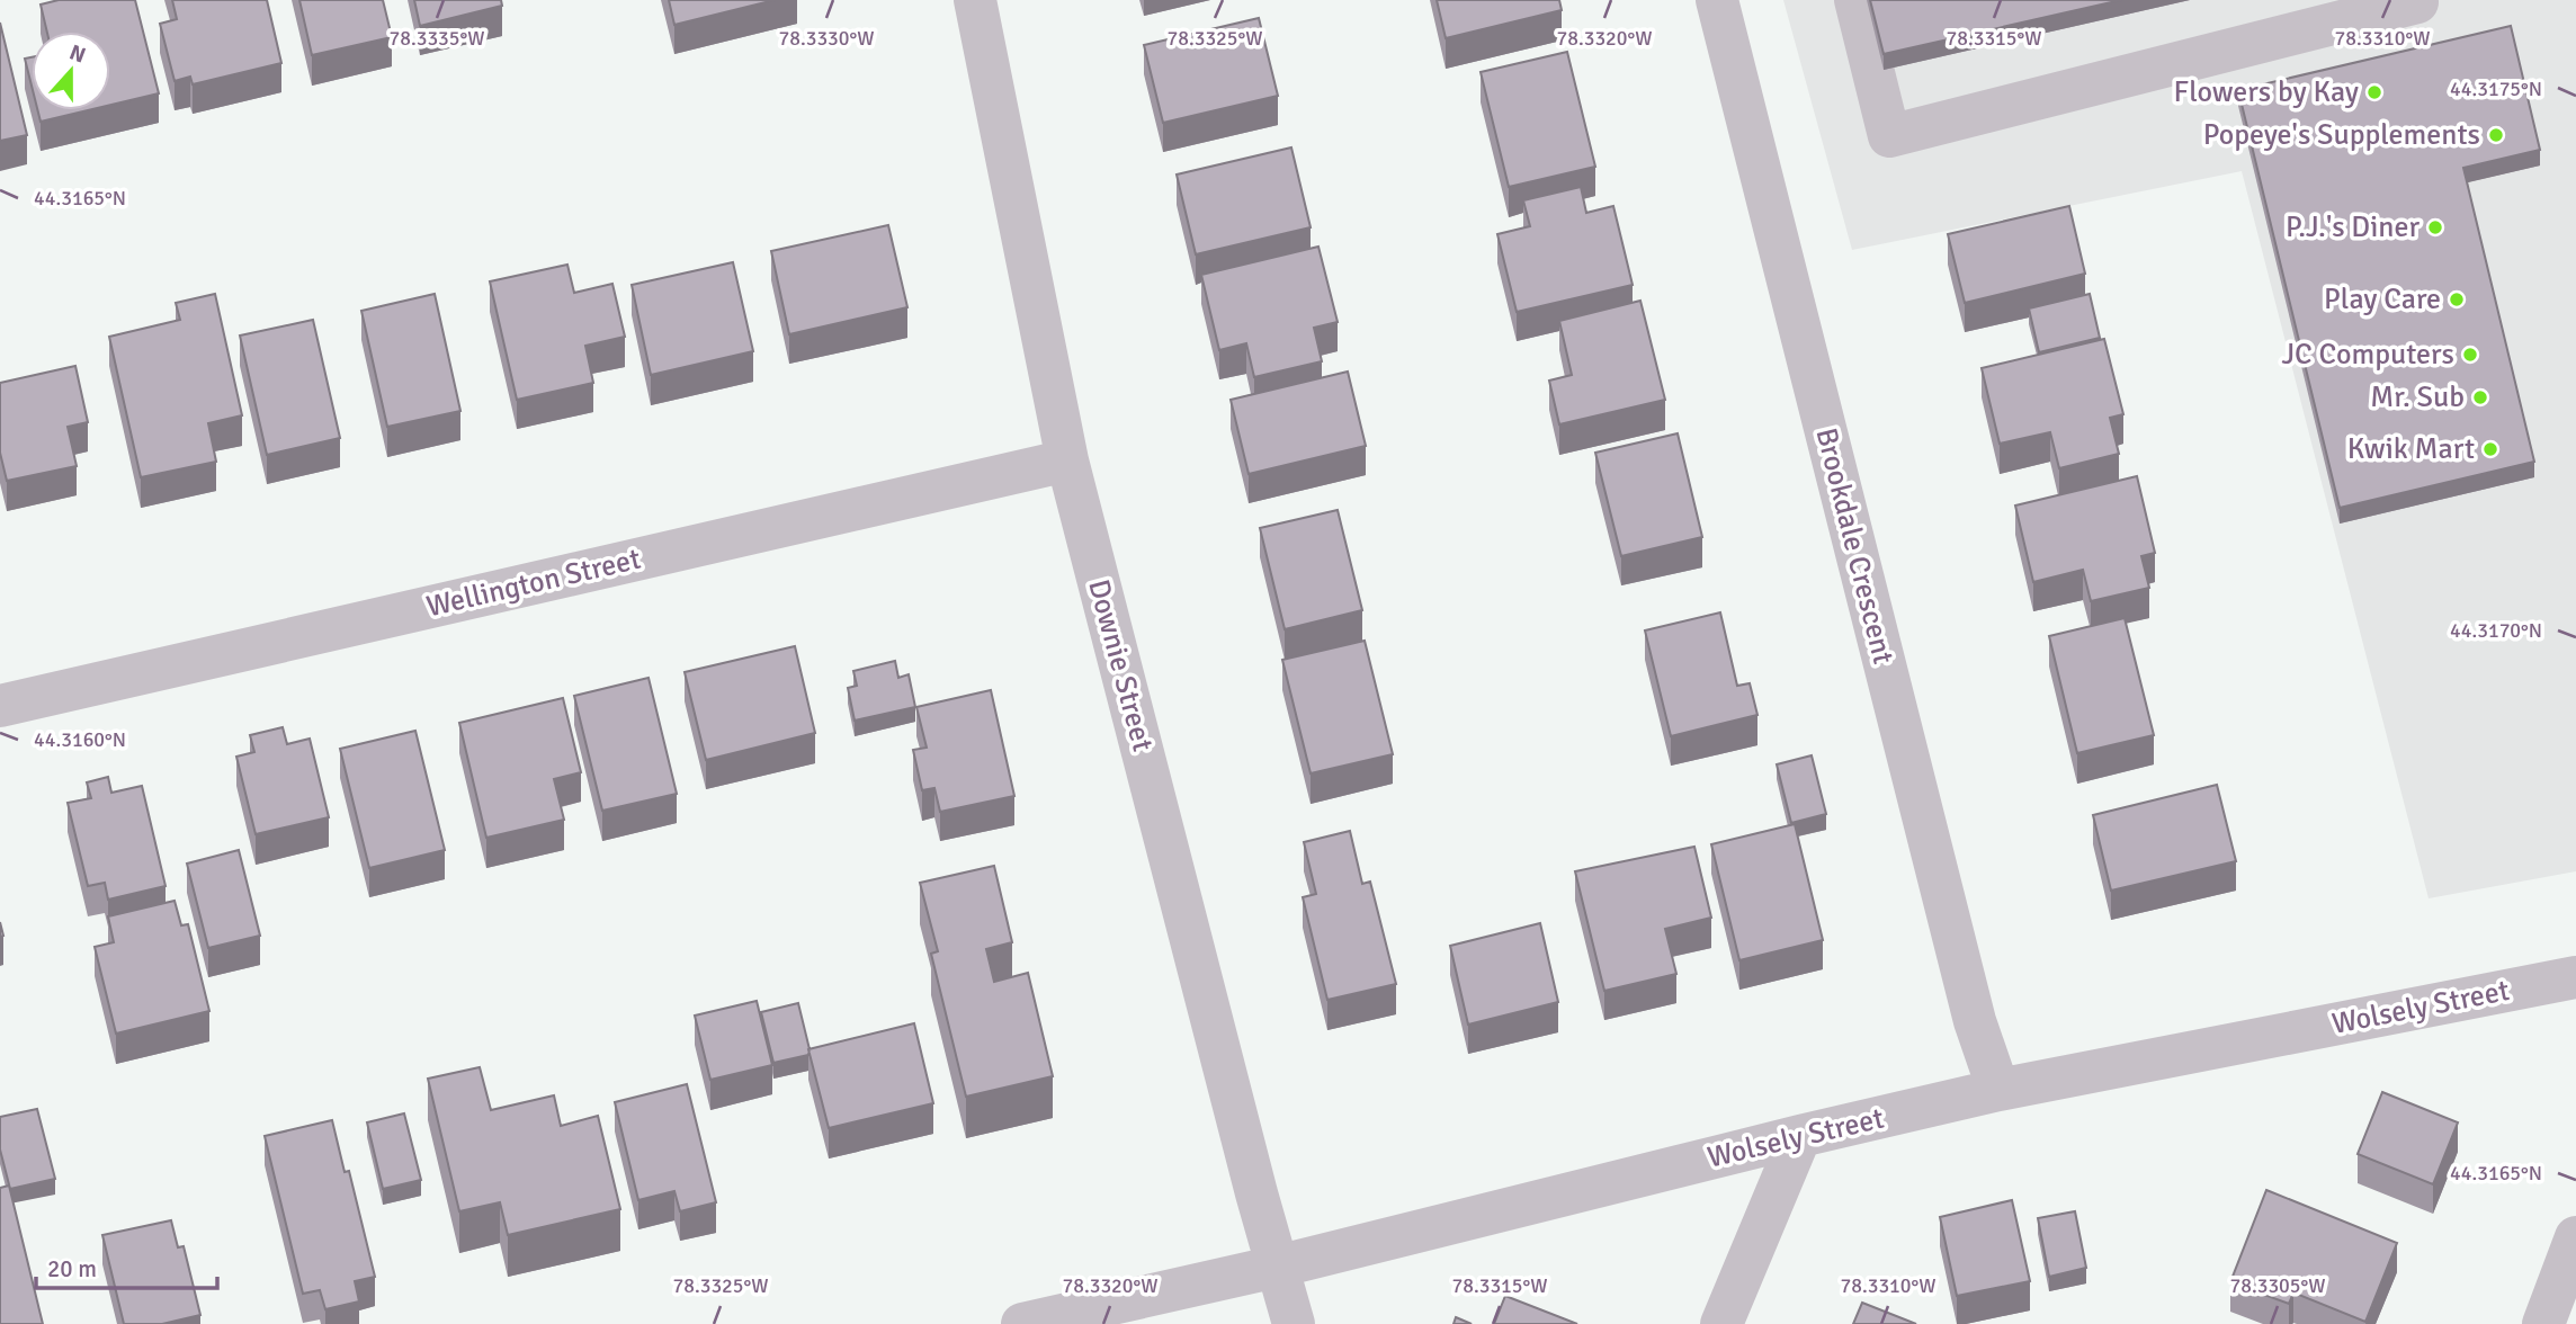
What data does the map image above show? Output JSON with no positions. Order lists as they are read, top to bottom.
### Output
{
  "streets": {
    "street": [
      "Brookdale Crescent",
      "Wellington Street",
      "Downie Street",
      "Wolsely Street"
    ]
  },
  "crossings": [
    ["Brookdale Crescent", "Wolsely Street"],
    ["Wellington Street", "Downie Street"],
    ["Downie Street", "Wolsely Street"]
  ],
  "places": [
    "Flowers by Kay",
    "Popeye's Supplements",
    "P.J.'s Diner",
    "Play Care",
    "JC Computers",
    "Mr. Sub",
    "Kwik Mart"
  ],
  "scale_bar": "20 m",
  "north": "top",
  "coordinates": [
    "78.3335°W",
    "78.3330°W",
    "78.3325°W",
    "78.3320°W",
    "78.3315°W",
    "78.3310°W",
    "44.3175°N",
    "44.3165°N",
    "44.3170°N",
    "44.3160°N",
    "78.3305°W"
  ]
}
